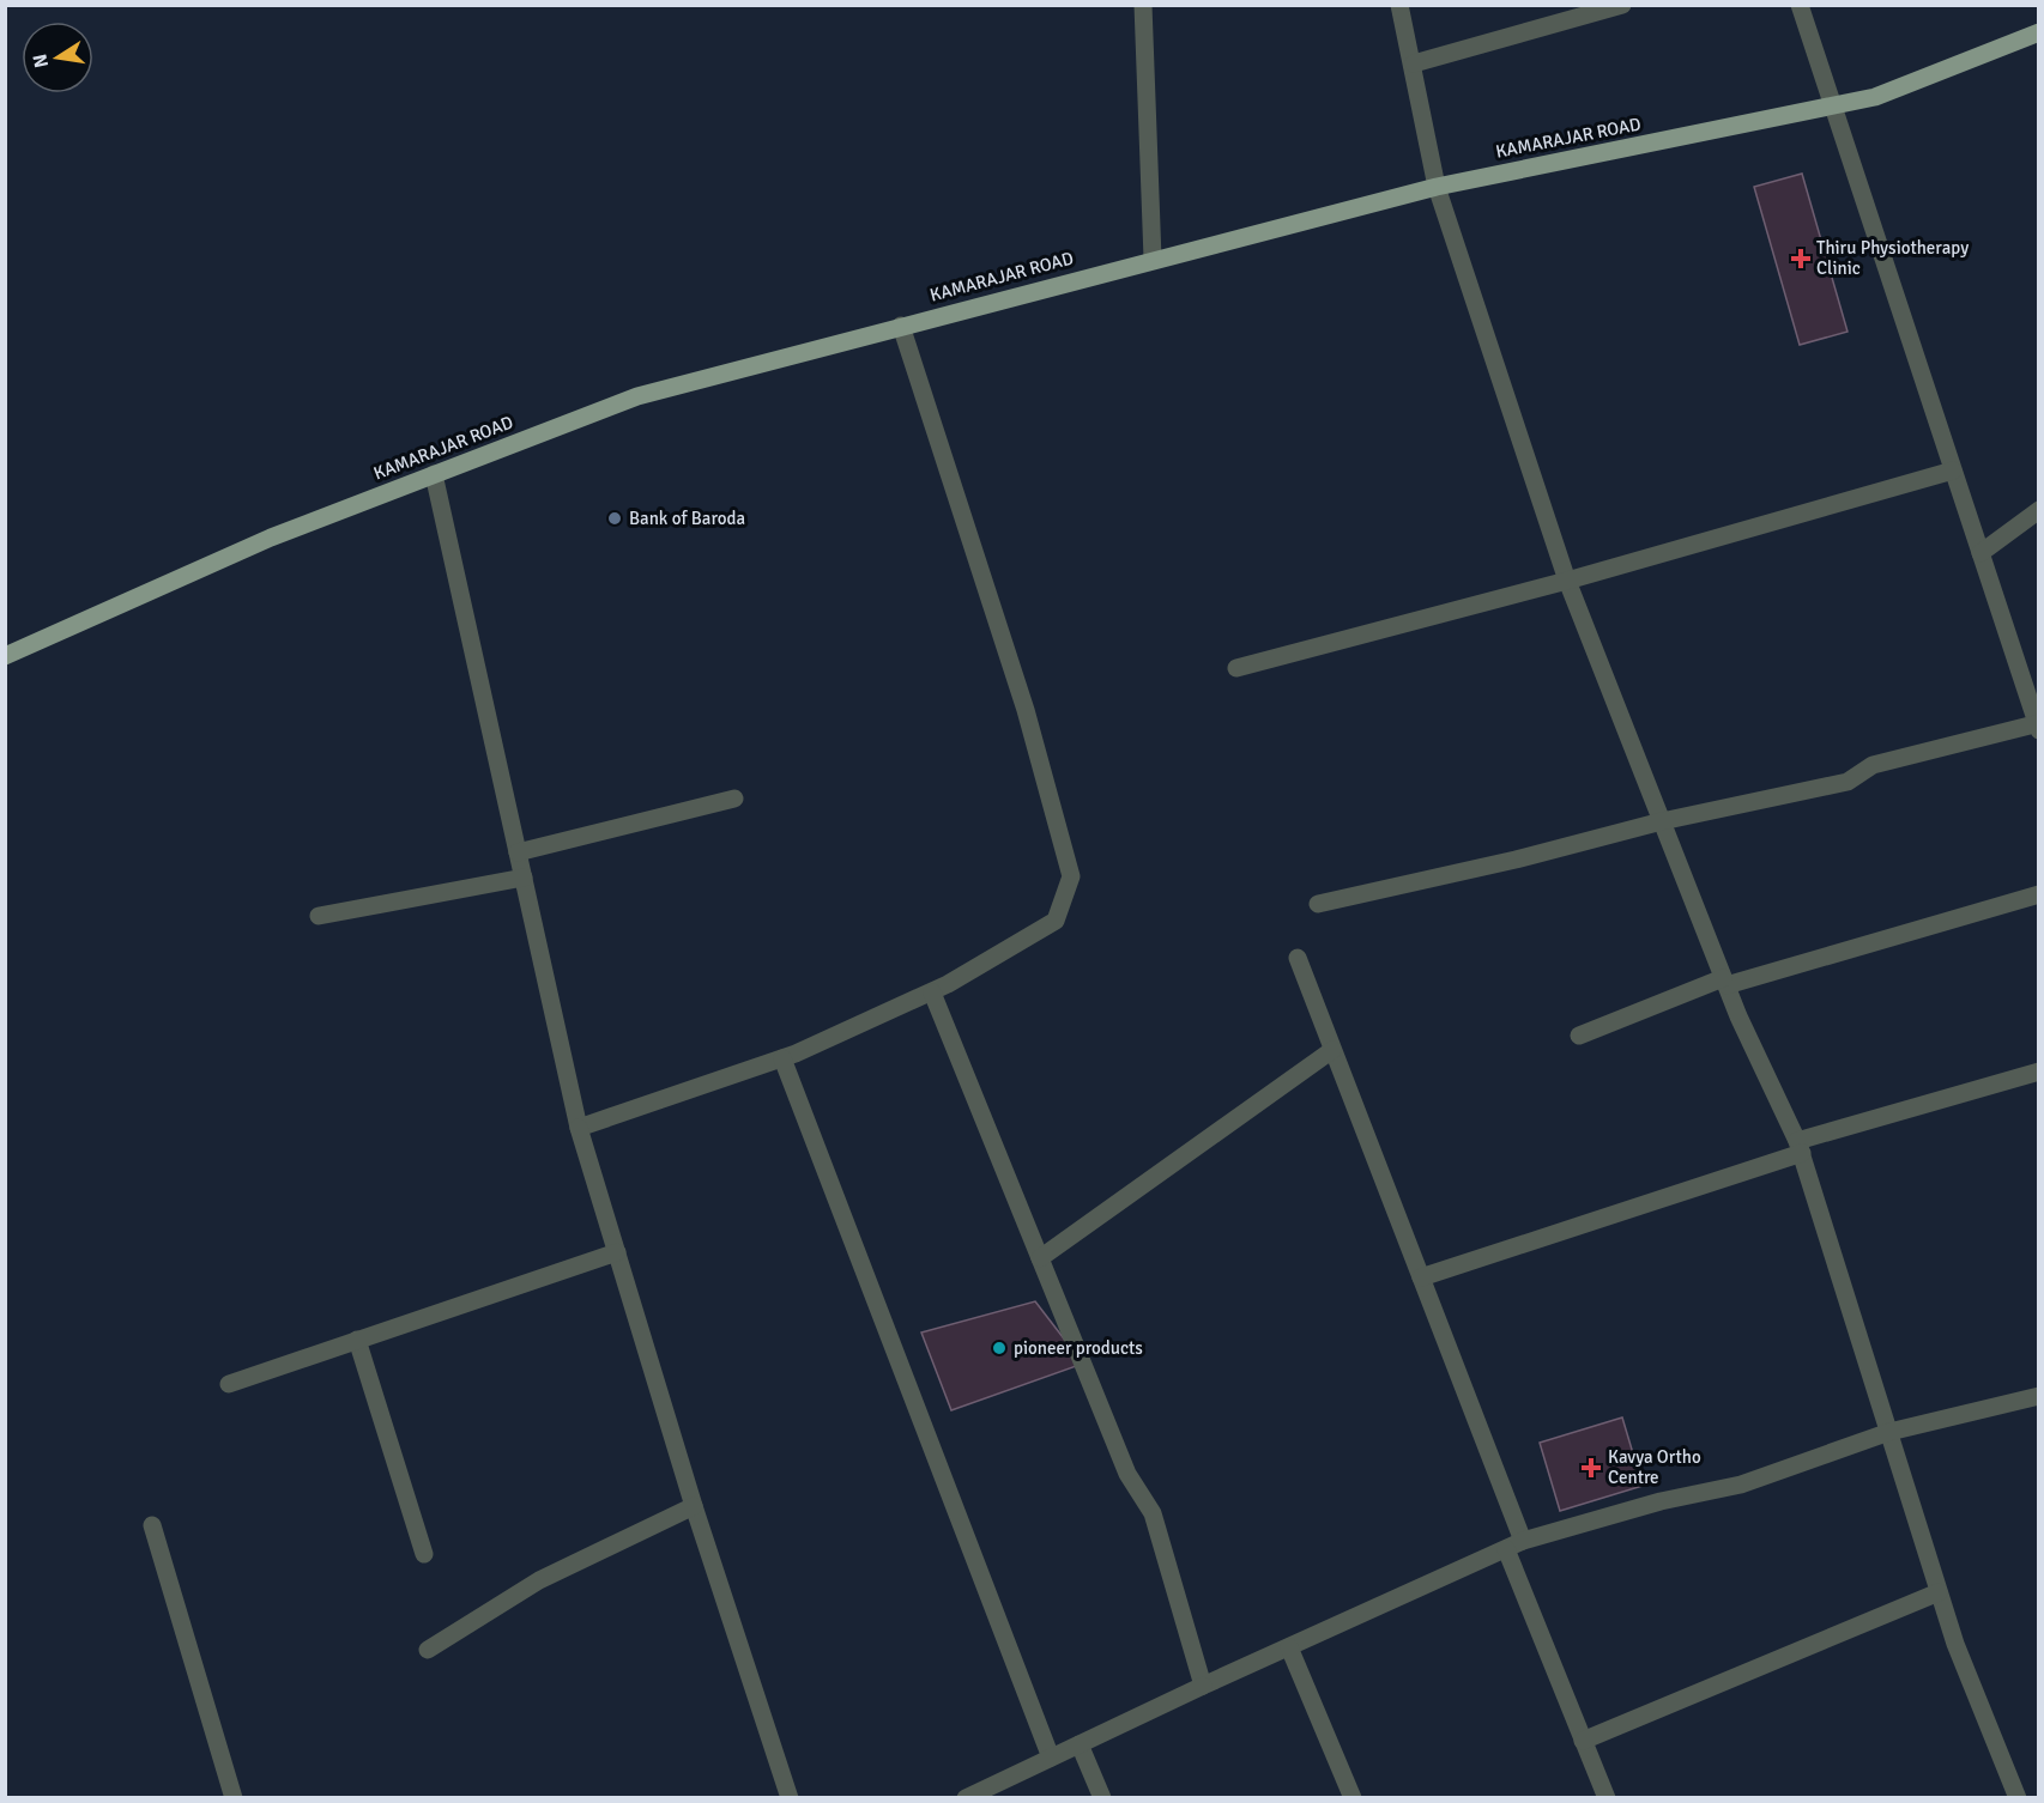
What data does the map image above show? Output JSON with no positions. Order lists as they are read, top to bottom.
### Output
{
  "streets": {
    "main road": ["KAMARAJAR ROAD"]
  },
  "places": {
    "health": ["Thiru Physiotherapy Clinic", "Kavya Ortho Centre"],
    "other": ["Bank of Baroda", "pioneer products"]
  },
  "north": "left"
}
